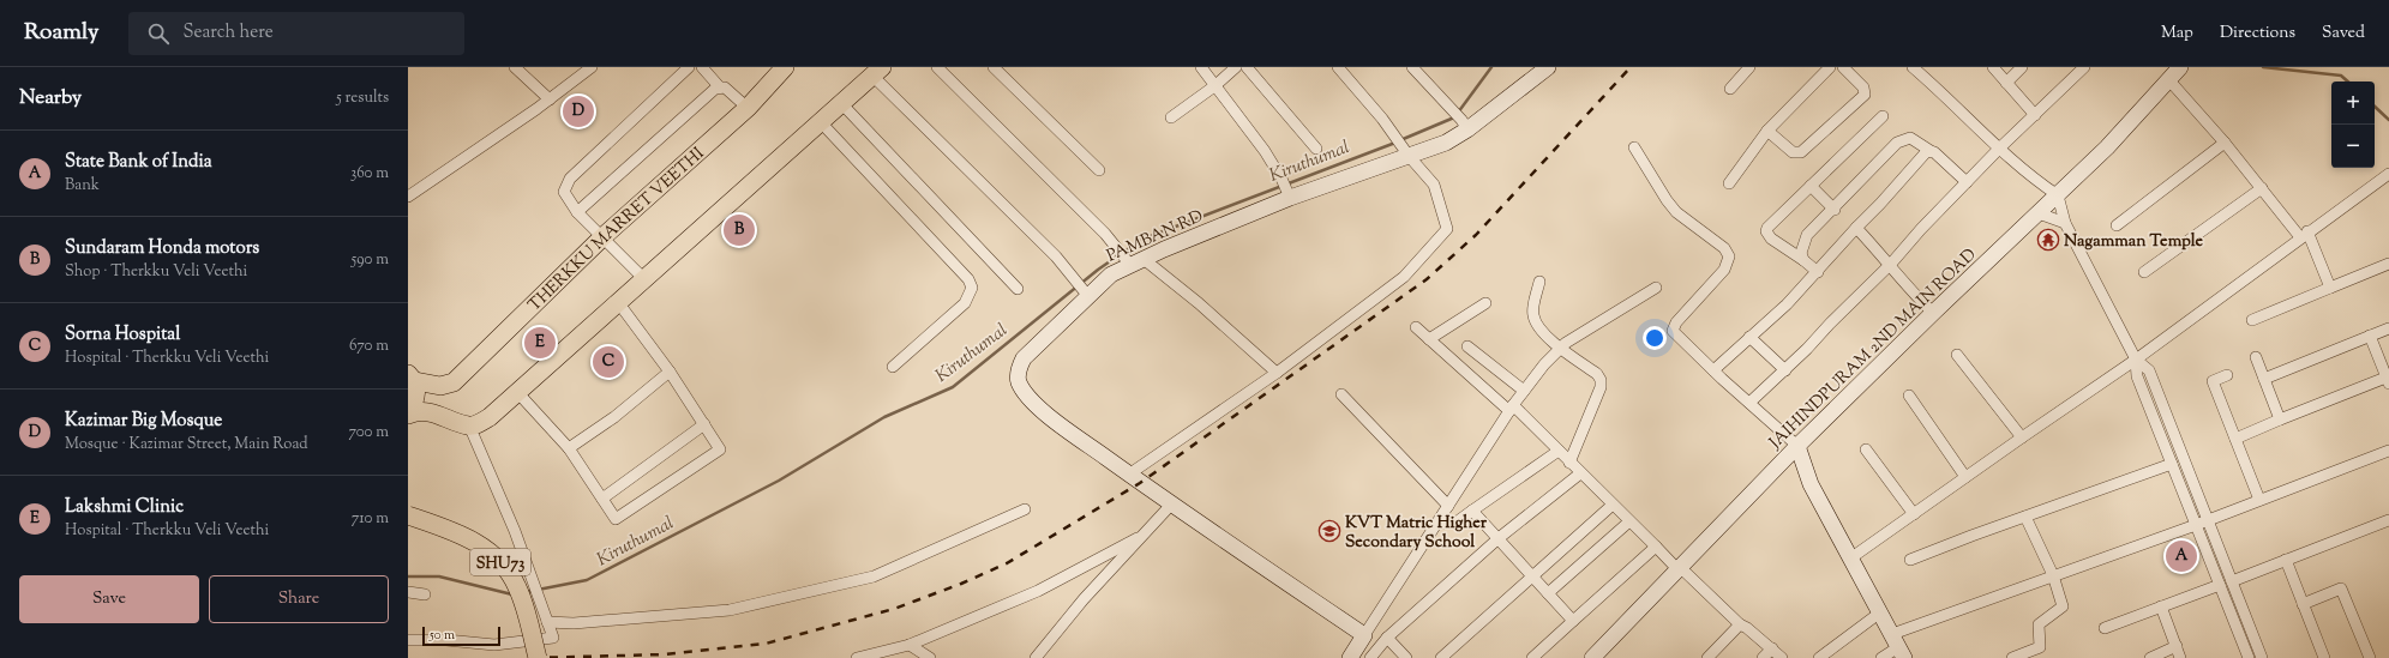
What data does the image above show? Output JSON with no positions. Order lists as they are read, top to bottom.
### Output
{
  "streets": {
    "main road": ["THERKKU MARRET VEETHI", "SHU73"],
    "street": ["PAMBAN RD", "JAIHINDPURAM 2ND MAIN ROAD"]
  },
  "water": ["Kiruthumal"],
  "places": {
    "temple": ["Nagamman Temple"],
    "school or university": ["KVT Matric Higher Secondary School"]
  },
  "scale_bar": "50 m",
  "page": {
    "header": "Roamly",
    "search": "Search here",
    "nav": ["Map", "Directions", "Saved"],
    "heading": ["Nearby", "5 results"],
    "map_buttons": ["+", "−"],
    "pins": [
      "D",
      "B",
      "E",
      "C",
      "A"
    ],
    "list": [
      {
        "mark": "A",
        "name": "State Bank of India",
        "note": "Bank",
        "value": "360 m"
      },
      {
        "mark": "B",
        "name": "Sundaram Honda motors",
        "note": "Shop · Therkku Veli Veethi",
        "value": "590 m"
      },
      {
        "mark": "C",
        "name": "Sorna Hospital",
        "note": "Hospital · Therkku Veli Veethi",
        "value": "670 m"
      },
      {
        "mark": "D",
        "name": "Kazimar Big Mosque",
        "note": "Mosque · Kazimar Street, Main Road",
        "value": "700 m"
      },
      {
        "mark": "E",
        "name": "Lakshmi Clinic",
        "note": "Hospital · Therkku Veli Veethi",
        "value": "710 m"
      }
    ],
    "buttons": ["Save", "Share"],
    "scale": "50 m"
  }
}
